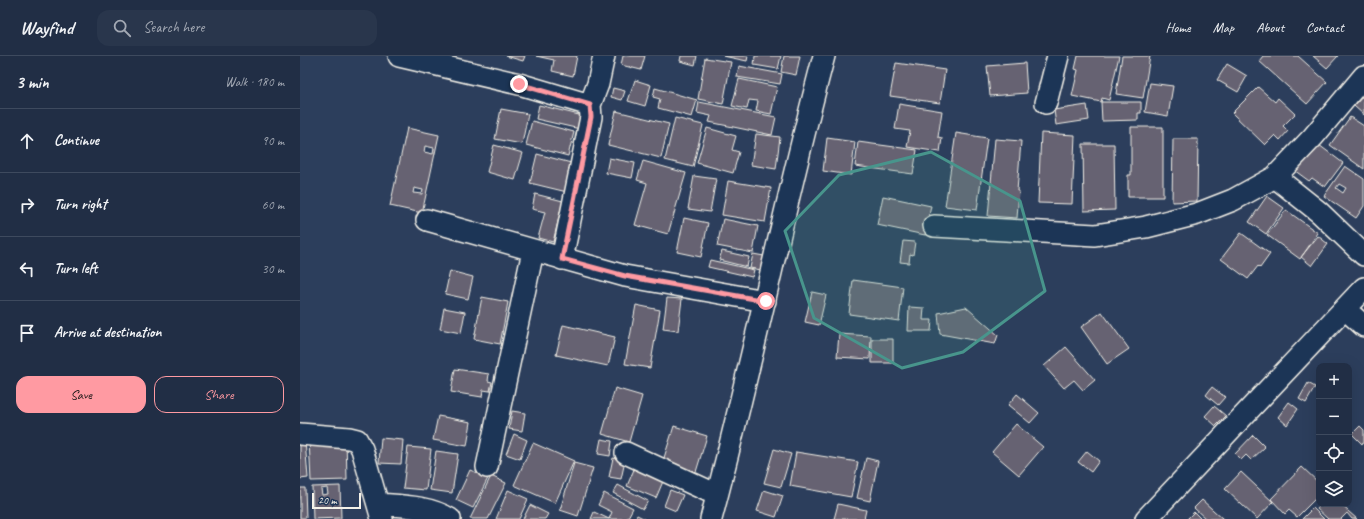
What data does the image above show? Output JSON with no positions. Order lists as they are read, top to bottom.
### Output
{
  "scale_bar": "20 m",
  "page": {
    "header": "Wayfind",
    "search": "Search here",
    "nav": [
      "Home",
      "Map",
      "About",
      "Contact"
    ],
    "heading": ["3 min", "Walk · 180 m"],
    "list": [
      ["Continue", "90 m"],
      ["Turn right", "60 m"],
      ["Turn left", "30 m"],
      "Arrive at destination"
    ],
    "map_buttons": ["+", "−"],
    "buttons": ["Save", "Share"],
    "scale": "20 m"
  }
}
